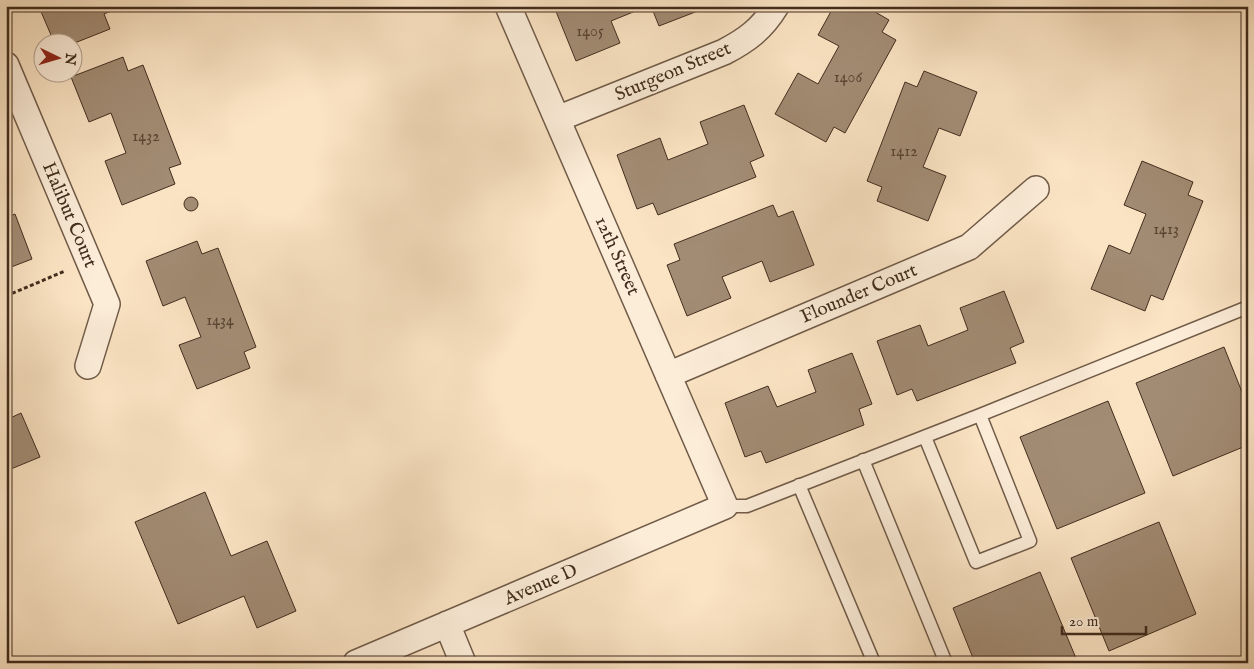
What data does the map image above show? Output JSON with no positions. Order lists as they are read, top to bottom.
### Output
{
  "streets": {
    "street": [
      "Sturgeon Street",
      "Halibut Court",
      "12th Street",
      "Flounder Court",
      "Avenue D"
    ]
  },
  "crossings": [
    ["Sturgeon Street", "12th Street"],
    ["12th Street", "Flounder Court"],
    ["12th Street", "Avenue D"]
  ],
  "house_numbers": [
    "1405",
    "1406",
    "1432",
    "1412",
    "1413",
    "1434"
  ],
  "scale_bar": "20 m",
  "north": "right"
}
